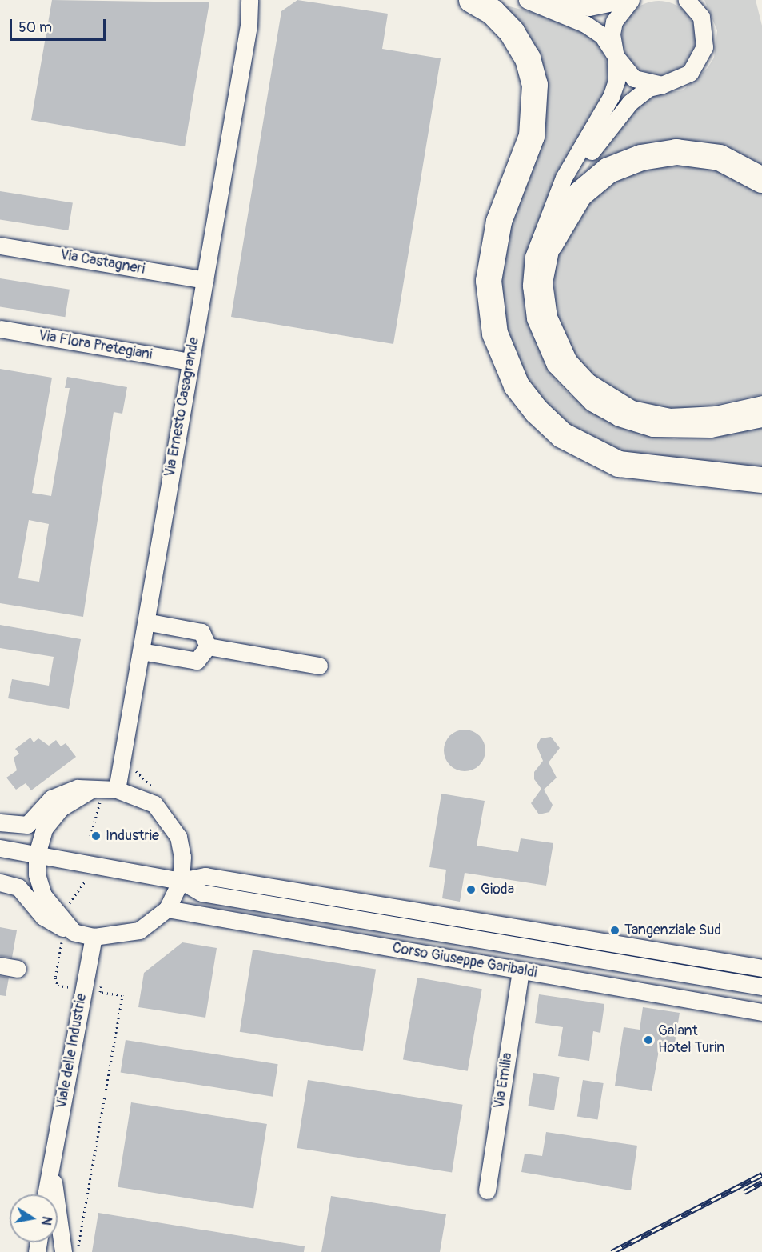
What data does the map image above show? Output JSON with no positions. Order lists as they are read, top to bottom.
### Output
{
  "streets": {
    "street": [
      "Via Castagneri",
      "Via Flora Pretegiani",
      "Via Ernesto Casagrande",
      "Corso Giuseppe Garibaldi",
      "Viale delle Industrie",
      "Via Emilia"
    ]
  },
  "crossings": [
    ["Via Castagneri", "Via Ernesto Casagrande"],
    ["Via Flora Pretegiani", "Via Ernesto Casagrande"],
    ["Corso Giuseppe Garibaldi", "Via Emilia"]
  ],
  "places": [
    "Industrie",
    "Gioda",
    "Tangenziale Sud",
    "Galant Hotel Turin"
  ],
  "scale_bar": "50 m",
  "north": "right"
}
